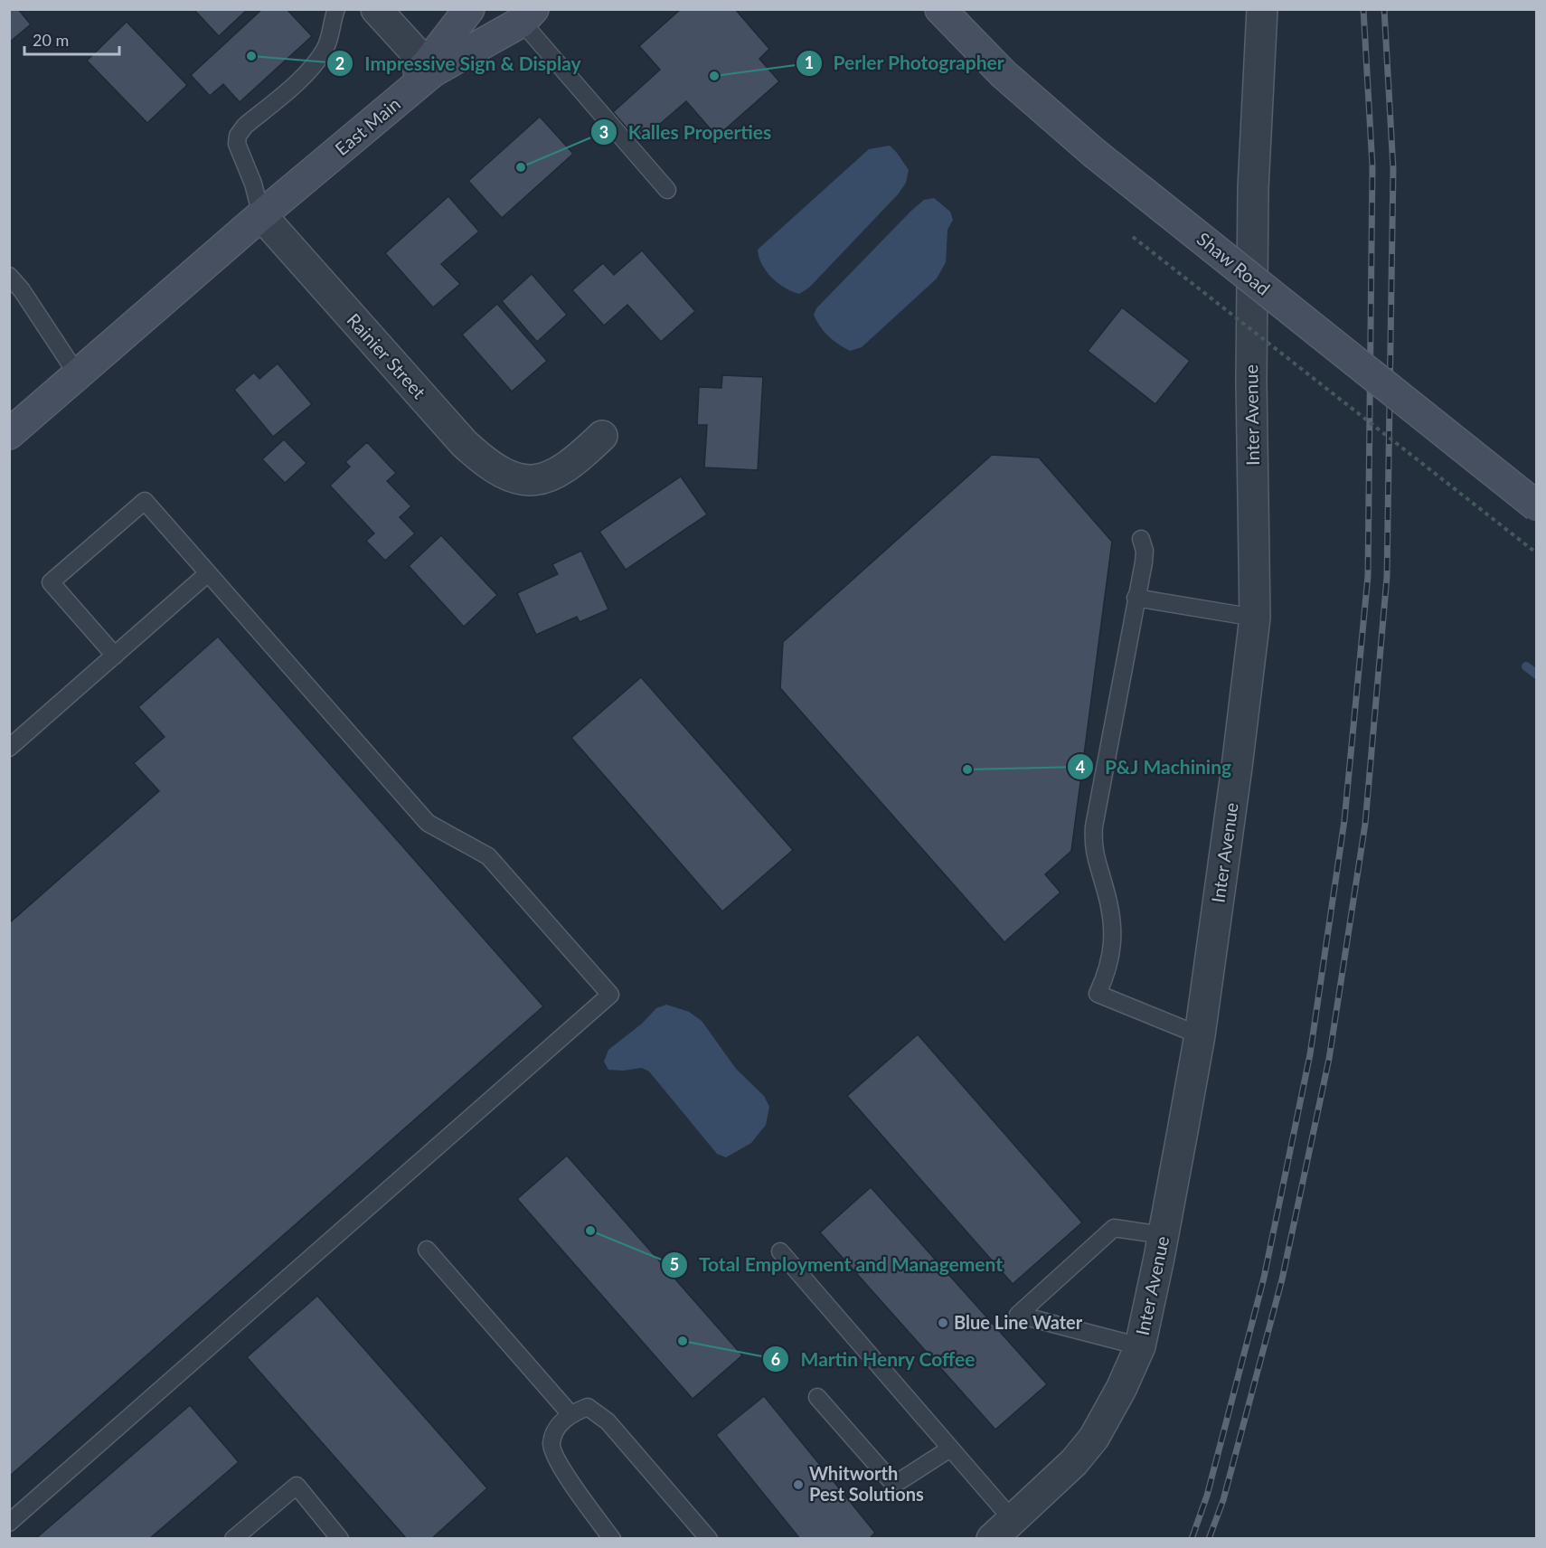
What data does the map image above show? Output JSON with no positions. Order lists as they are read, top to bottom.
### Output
{
  "streets": {
    "main road": ["East Main", "Shaw Road"],
    "street": ["Rainier Street", "Inter Avenue"]
  },
  "crossings": [
    ["East Main", "Rainier Street"]
  ],
  "places": [
    "Impressive Sign & Display",
    "Perler Photographer",
    "Kalles Properties",
    "P&J Machining",
    "Total Employment and Management",
    "Blue Line Water",
    "Martin Henry Coffee",
    "Whitworth Pest Solutions"
  ],
  "scale_bar": "20 m"
}
